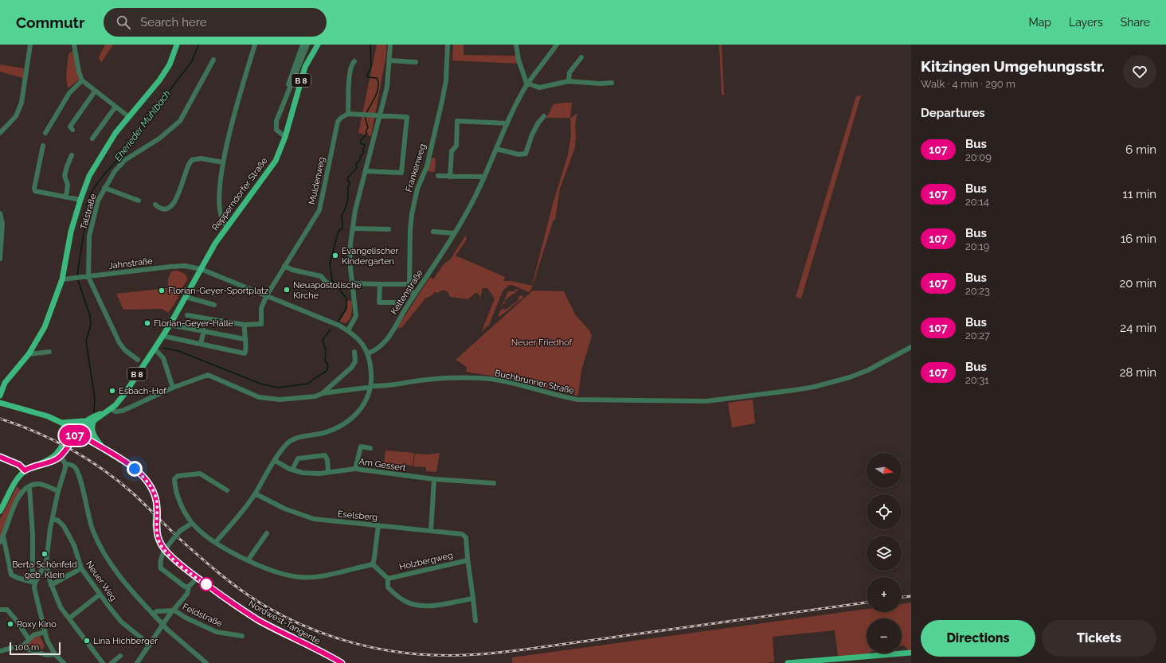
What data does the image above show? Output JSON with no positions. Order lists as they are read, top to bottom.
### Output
{
  "streets": {
    "main road": ["B 8", "Repperndorfer Straße", "Nordwest-Tangente"],
    "street": [
      "Frankenweg",
      "Muldenweg",
      "Talstraße",
      "Jahnstraße",
      "Keltenstraße",
      "Buchbrunner Straße",
      "Am Gessert",
      "Eselsberg",
      "Holzbergweg",
      "Neuer Weg",
      "Feldstraße"
    ]
  },
  "crossings": [
    ["B 8", "Repperndorfer Straße"],
    ["B 8", "Nordwest-Tangente"],
    ["Frankenweg", "Keltenstraße"],
    ["Muldenweg", "Jahnstraße"],
    ["Repperndorfer Straße", "Jahnstraße"],
    ["Repperndorfer Straße", "Nordwest-Tangente"],
    ["Talstraße", "Jahnstraße"],
    ["Jahnstraße", "Keltenstraße"],
    ["Eselsberg", "Holzbergweg"]
  ],
  "water": ["Eherieder Mühlbach"],
  "parks": ["Neuer Friedhof"],
  "places": [
    "Evangelischer Kindergarten",
    "Neuapostolische Kirche",
    "Florian-Geyer-Sportplatz",
    "Florian-Geyer-Halle",
    "Esbach-Hof",
    "Berta Schönfeld geb. Klein",
    "Roxy Kino",
    "Lina Hichberger"
  ],
  "lines": ["bus line 107"],
  "scale_bar": "100 m",
  "north": "right",
  "page": {
    "header": "Commutr",
    "search": "Search here",
    "nav": ["Map", "Layers", "Share"],
    "on_map": "107",
    "heading": [
      ["Kitzingen Umgehungsstr.", "Walk · 4 min · 290 m"],
      "Departures"
    ],
    "list": [
      {
        "mark": "107",
        "name": "Bus",
        "note": "20:09",
        "value": "6 min"
      },
      {
        "mark": "107",
        "name": "Bus",
        "note": "20:14",
        "value": "11 min"
      },
      {
        "mark": "107",
        "name": "Bus",
        "note": "20:19",
        "value": "16 min"
      },
      {
        "mark": "107",
        "name": "Bus",
        "note": "20:23",
        "value": "20 min"
      },
      {
        "mark": "107",
        "name": "Bus",
        "note": "20:27",
        "value": "24 min"
      },
      {
        "mark": "107",
        "name": "Bus",
        "note": "20:31",
        "value": "28 min"
      }
    ],
    "map_buttons": ["+", "−"],
    "buttons": ["Directions", "Tickets"],
    "scale": "100 m"
  }
}
